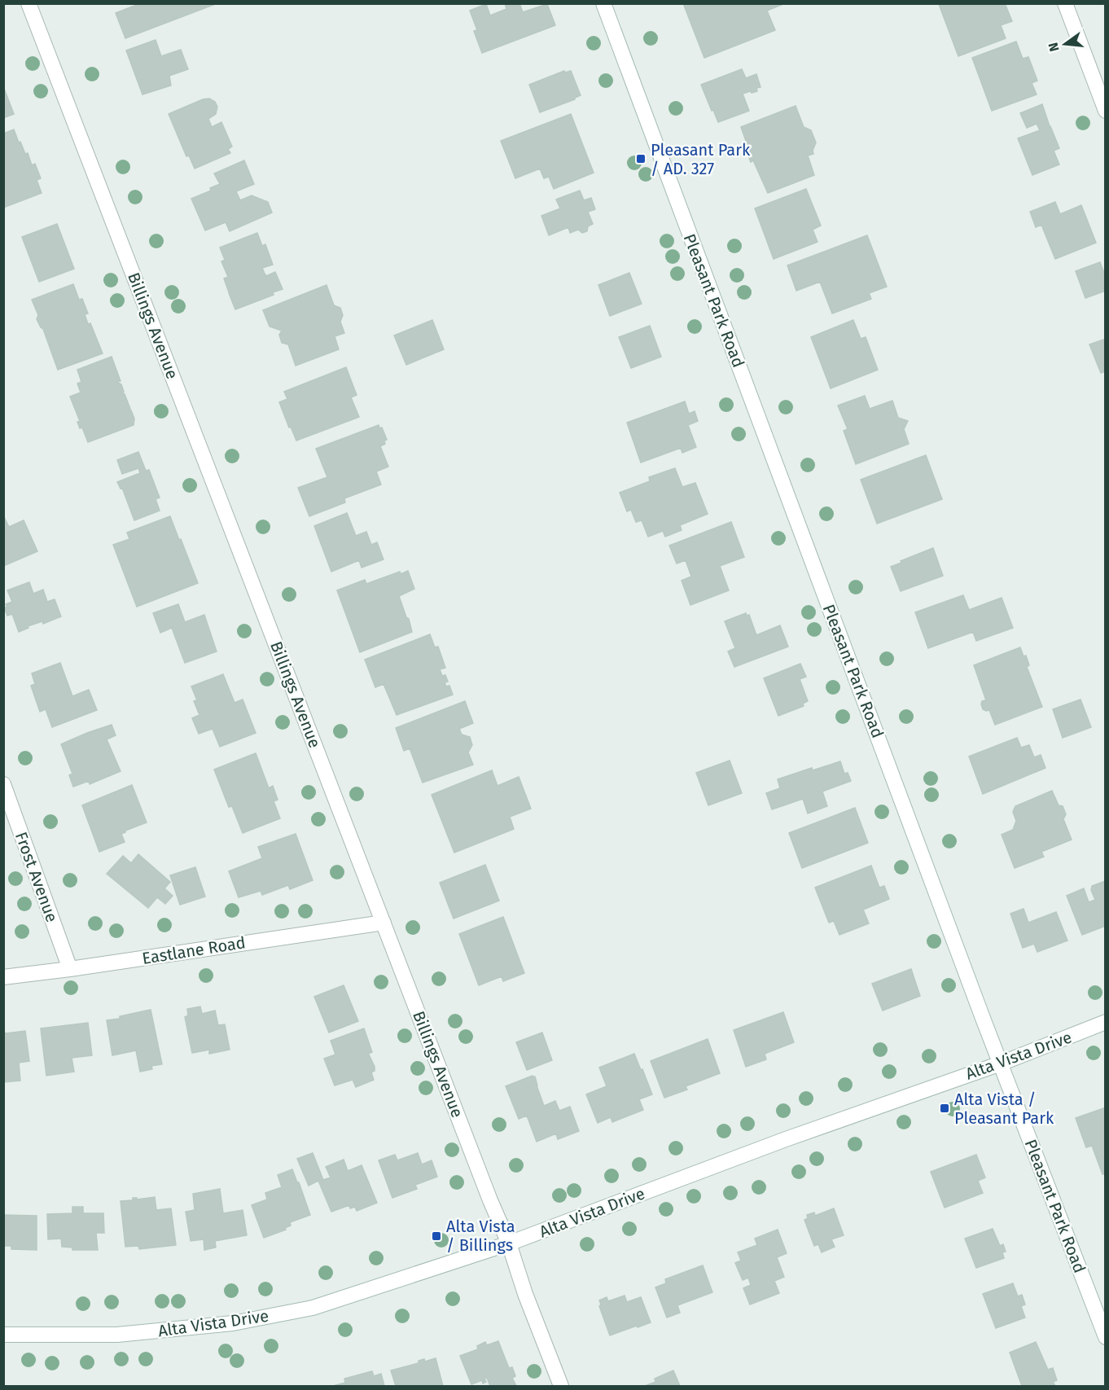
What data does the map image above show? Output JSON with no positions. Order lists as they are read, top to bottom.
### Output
{
  "streets": {
    "street": [
      "Pleasant Park Road",
      "Billings Avenue",
      "Frost Avenue",
      "Eastlane Road",
      "Alta Vista Drive"
    ]
  },
  "crossings": [
    ["Pleasant Park Road", "Alta Vista Drive"],
    ["Billings Avenue", "Eastlane Road"],
    ["Billings Avenue", "Alta Vista Drive"],
    ["Frost Avenue", "Eastlane Road"]
  ],
  "places": {
    "transit": ["Pleasant Park / AD. 327", "Alta Vista / Pleasant Park", "Alta Vista / Billings"]
  },
  "north": "left"
}
